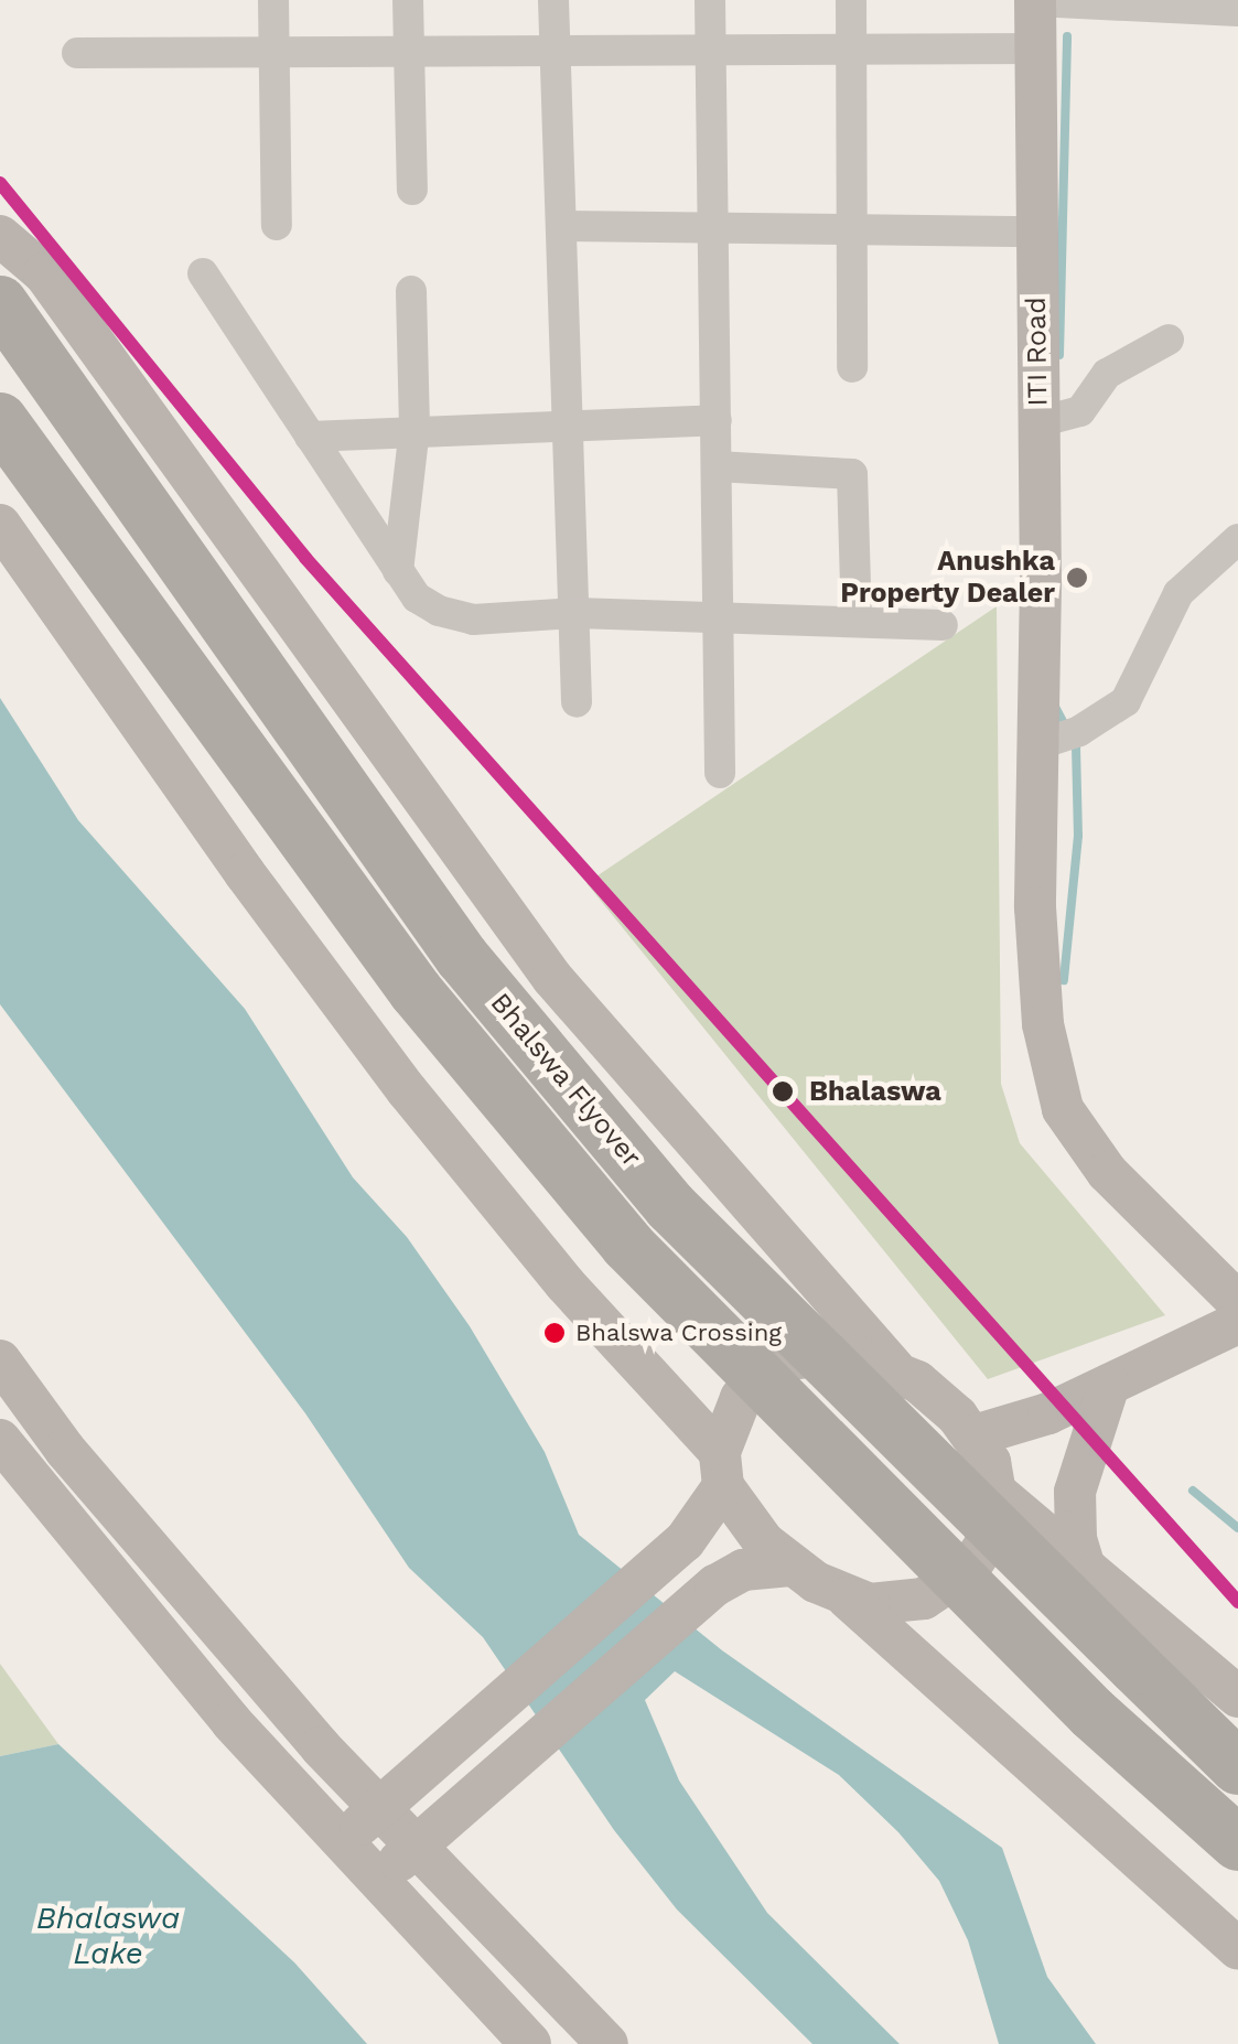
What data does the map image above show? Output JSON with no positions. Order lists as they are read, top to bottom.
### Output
{
  "streets": {
    "highway": ["Bhalswa Flyover"],
    "street": ["ITI Road"]
  },
  "water": ["Bhalaswa Lake"],
  "places": ["Anushka Property Dealer", "Bhalaswa", "Bhalswa Crossing"]
}
